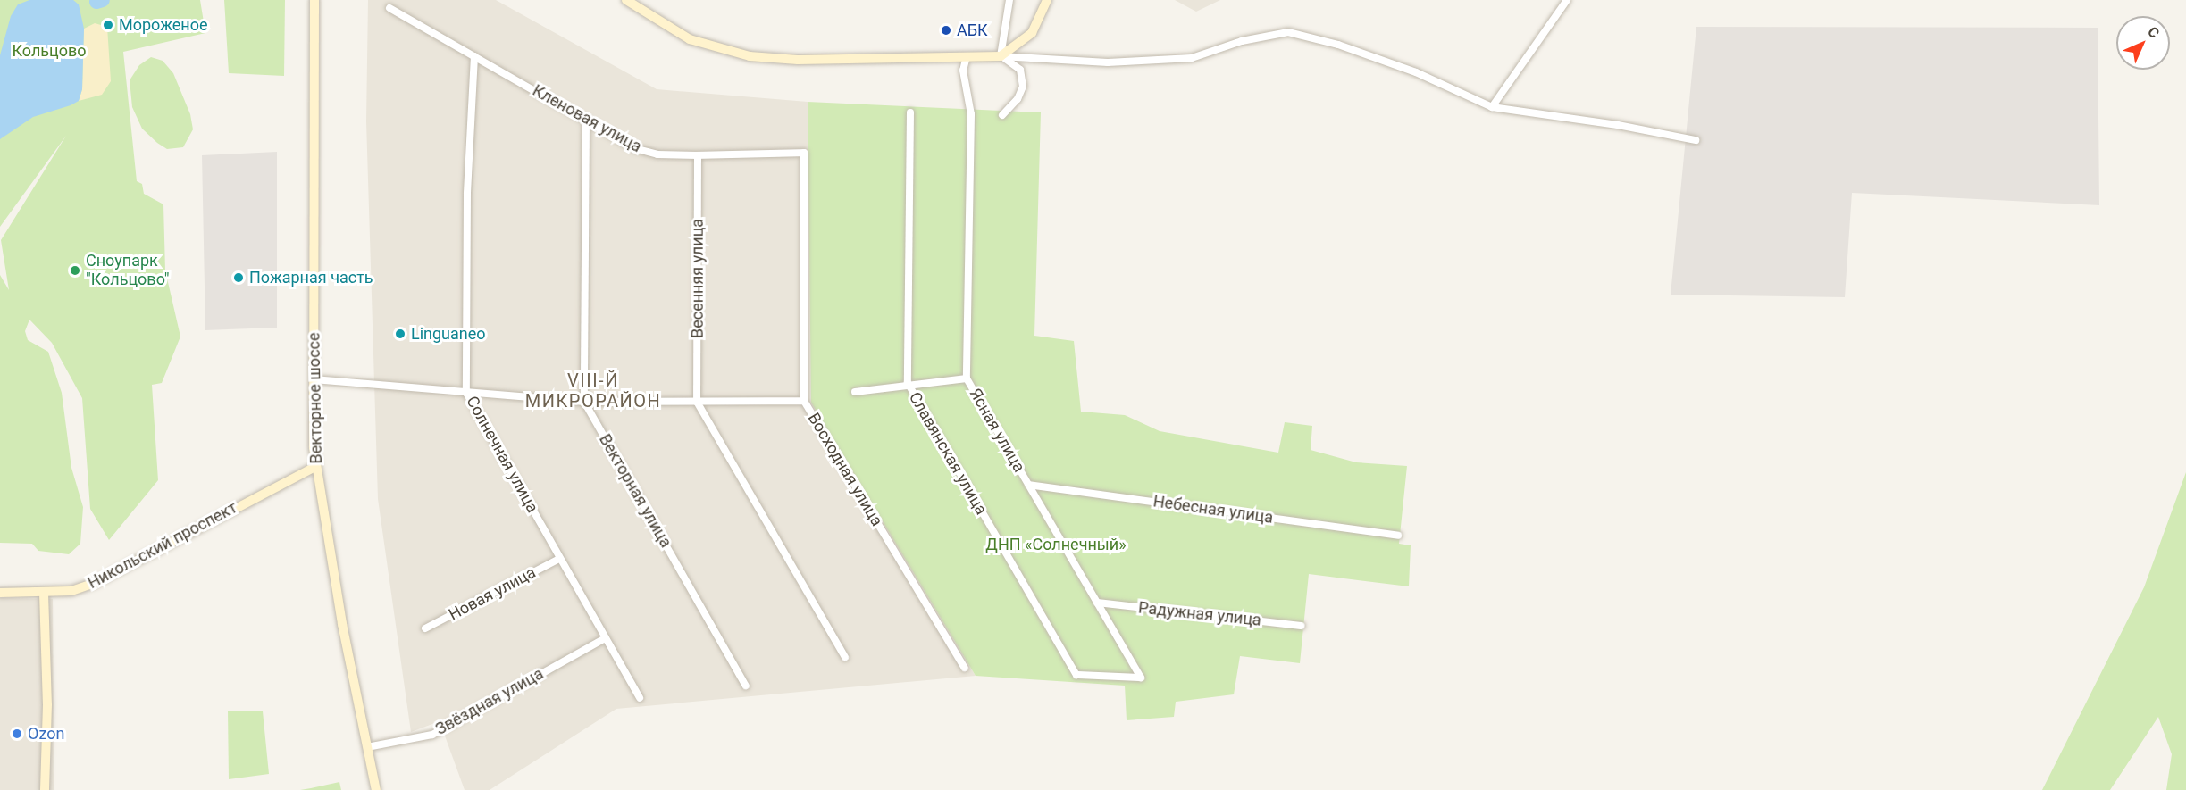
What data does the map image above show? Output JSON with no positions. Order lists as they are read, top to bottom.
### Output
{
  "streets": {
    "main road": ["Векторное шоссе", "Никольский проспект"],
    "street": [
      "Кленовая улица",
      "Весенняя улица",
      "Ясная улица",
      "Славянская улица",
      "Солнечная улица",
      "Восходная улица",
      "Векторная улица",
      "Небесная улица",
      "Новая улица",
      "Радужная улица",
      "Звёздная улица"
    ]
  },
  "crossings": [
    ["Кленовая улица", "Весенняя улица"],
    ["Кленовая улица", "Солнечная улица"],
    ["Кленовая улица", "Восходная улица"],
    ["Векторное шоссе", "Никольский проспект"],
    ["Векторное шоссе", "Звёздная улица"],
    ["Ясная улица", "Славянская улица"],
    ["Ясная улица", "Небесная улица"],
    ["Ясная улица", "Радужная улица"],
    ["Солнечная улица", "Новая улица"],
    ["Солнечная улица", "Звёздная улица"]
  ],
  "districts": ["VIII-Й МИКРОРАЙОН"],
  "parks": ["Кольцово", "ДНП «Солнечный»"],
  "places": [
    "Мороженое",
    "АБК",
    "Сноупарк \"Кольцово\"",
    "Пожарная часть",
    "Linguaneo",
    "Ozon"
  ],
  "north": "top right"
}
